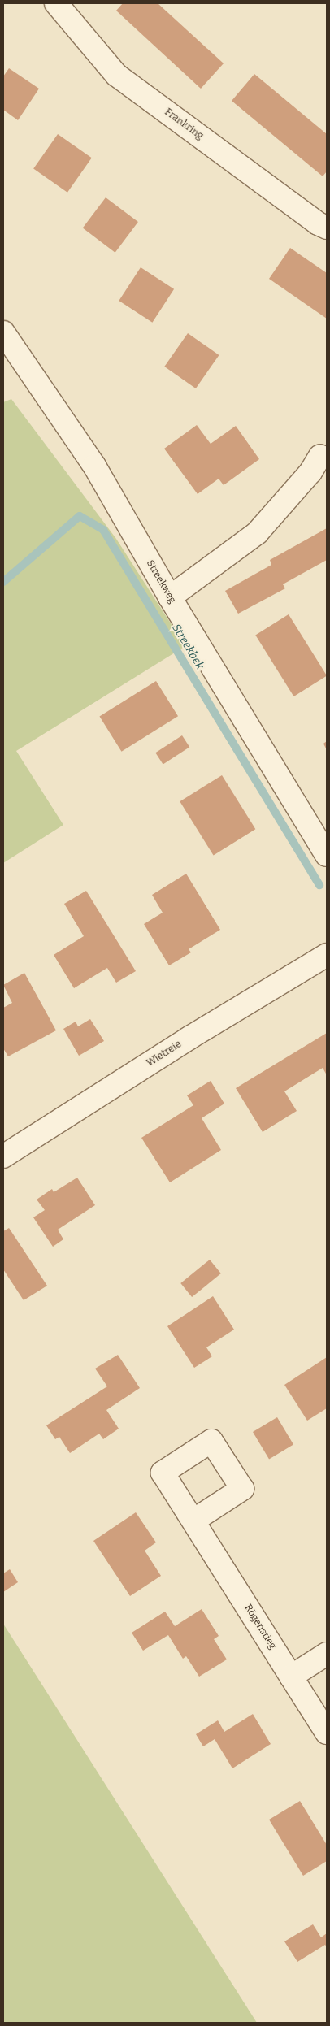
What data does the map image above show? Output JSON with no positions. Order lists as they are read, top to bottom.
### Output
{
  "streets": {
    "street": [
      "Frankring",
      "Streekweg",
      "Wietreie",
      "Rögenstieg"
    ]
  },
  "water": ["Streekbek"]
}
